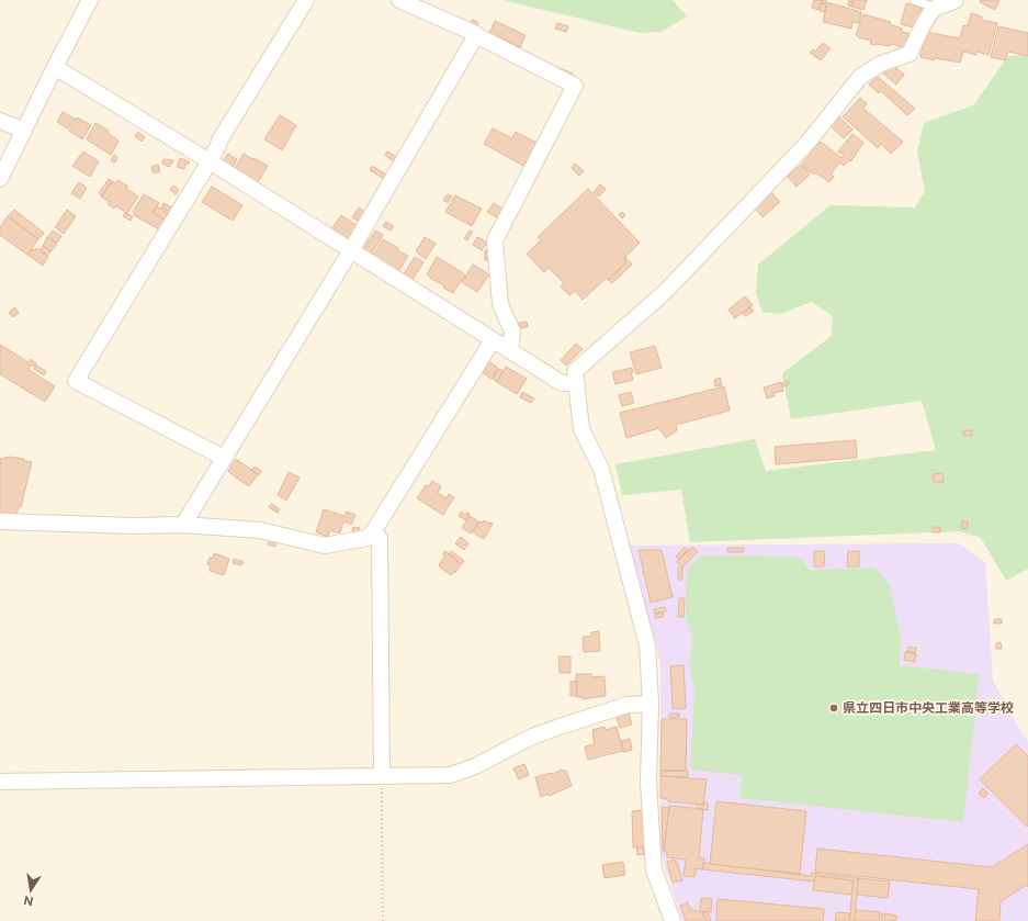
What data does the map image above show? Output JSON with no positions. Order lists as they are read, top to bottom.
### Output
{
  "places": ["県立四日市中央工業高等学校"],
  "north": "bottom"
}
